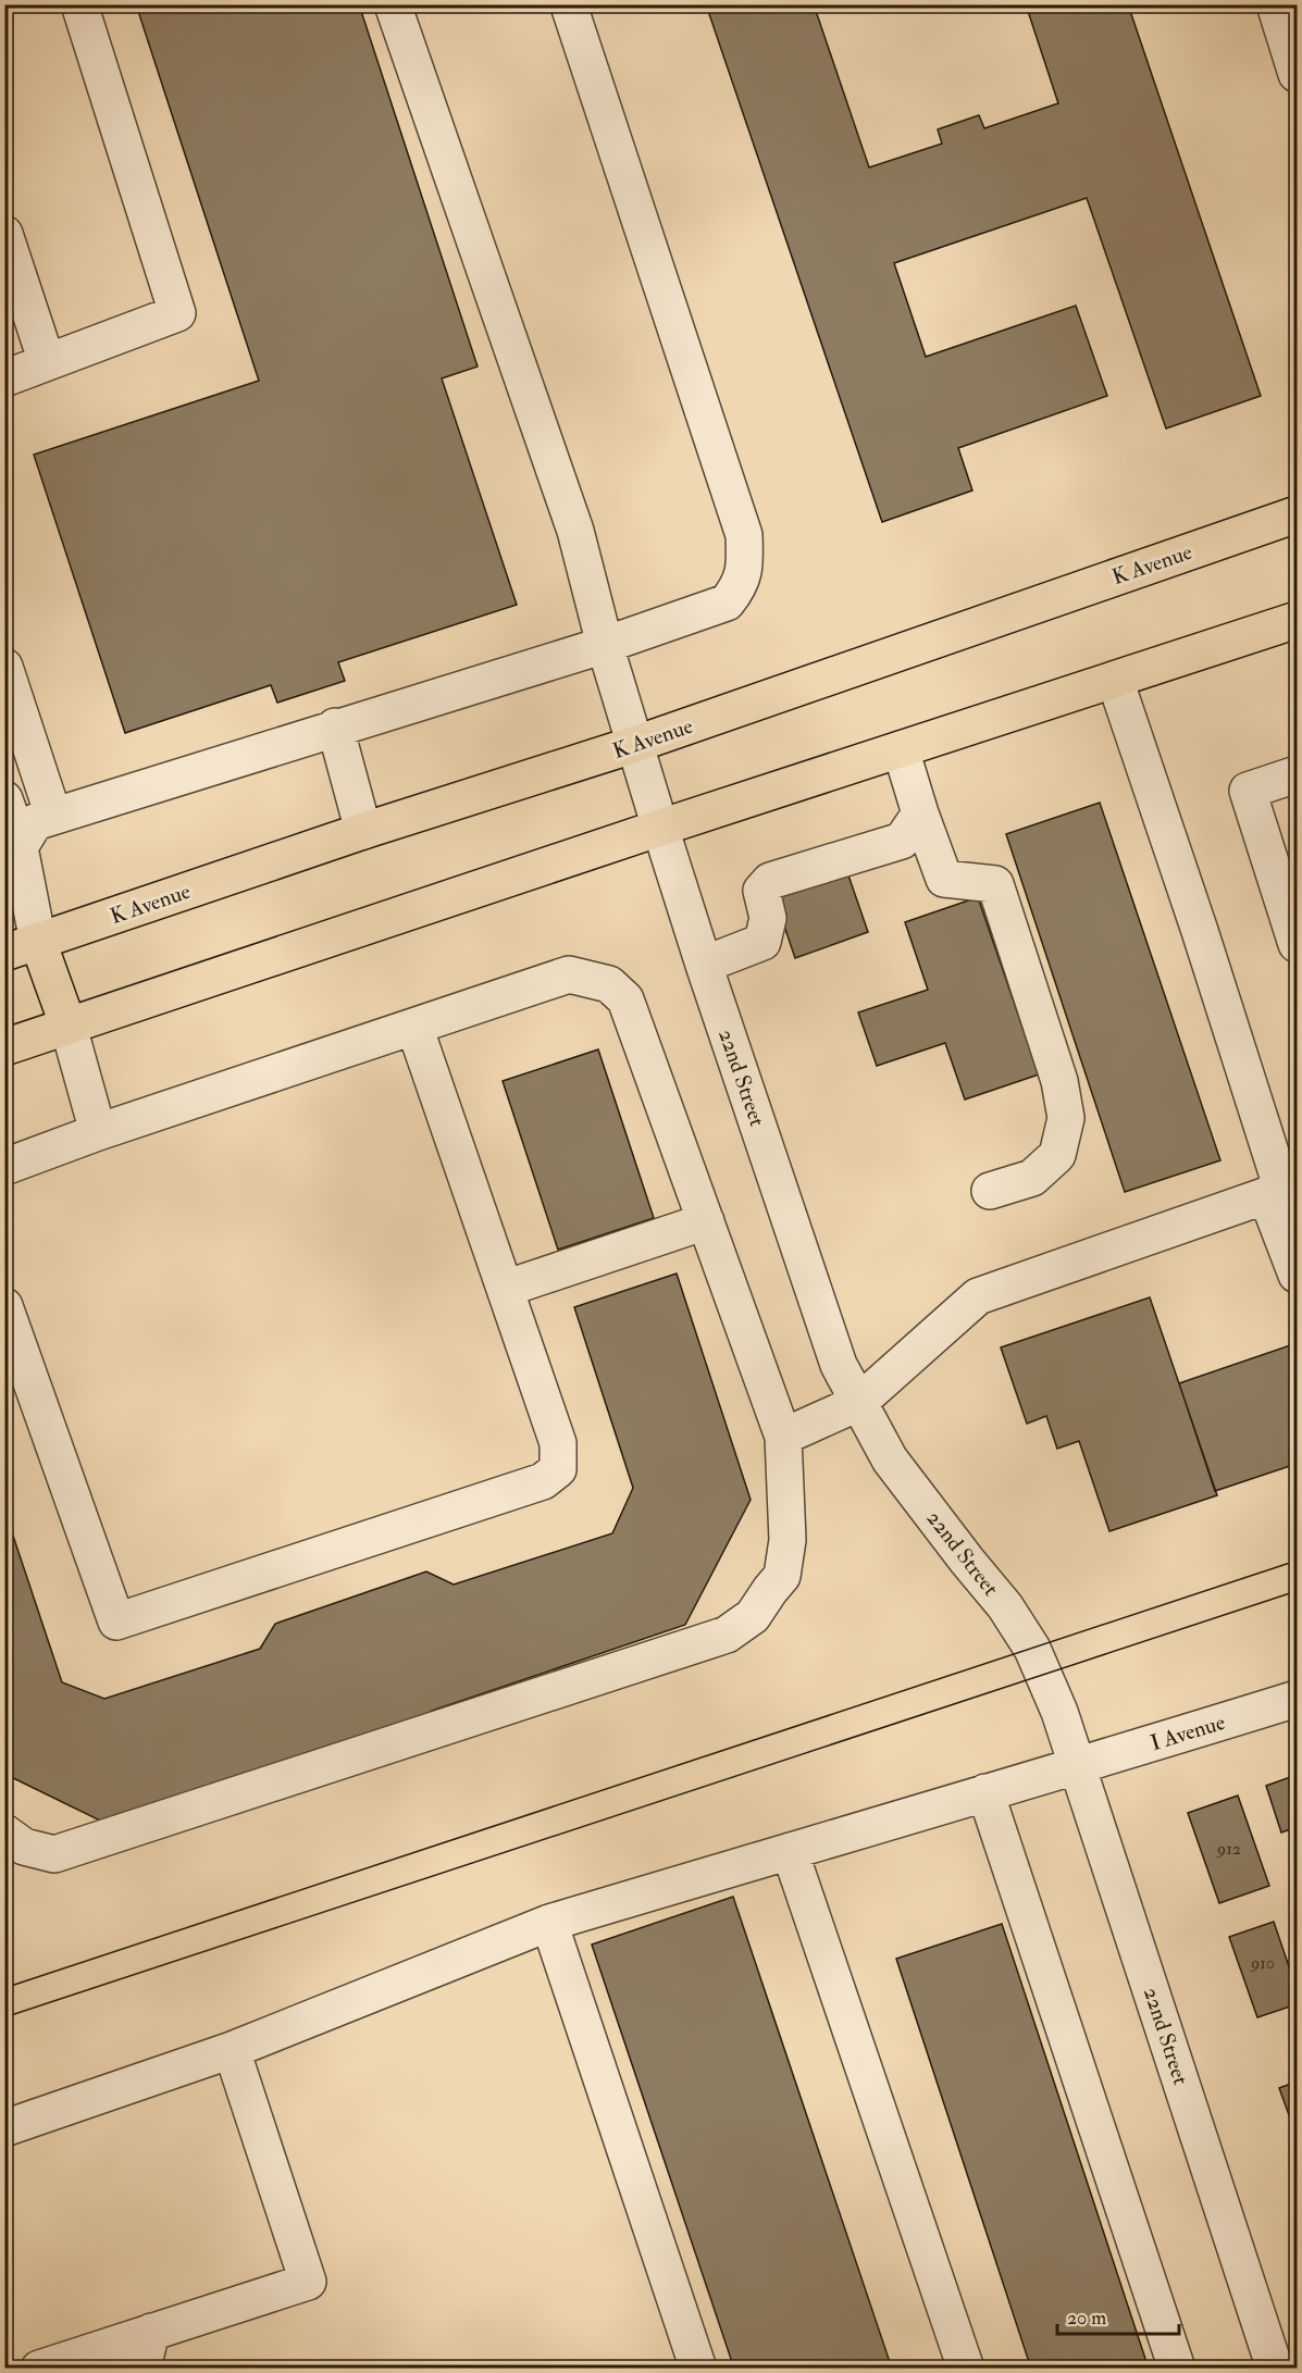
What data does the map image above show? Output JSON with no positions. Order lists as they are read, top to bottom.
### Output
{
  "streets": {
    "main road": ["K Avenue"],
    "street": ["22nd Street", "I Avenue"]
  },
  "crossings": [
    ["K Avenue", "22nd Street"],
    ["22nd Street", "I Avenue"]
  ],
  "house_numbers": ["912", "910"],
  "scale_bar": "20 m"
}
